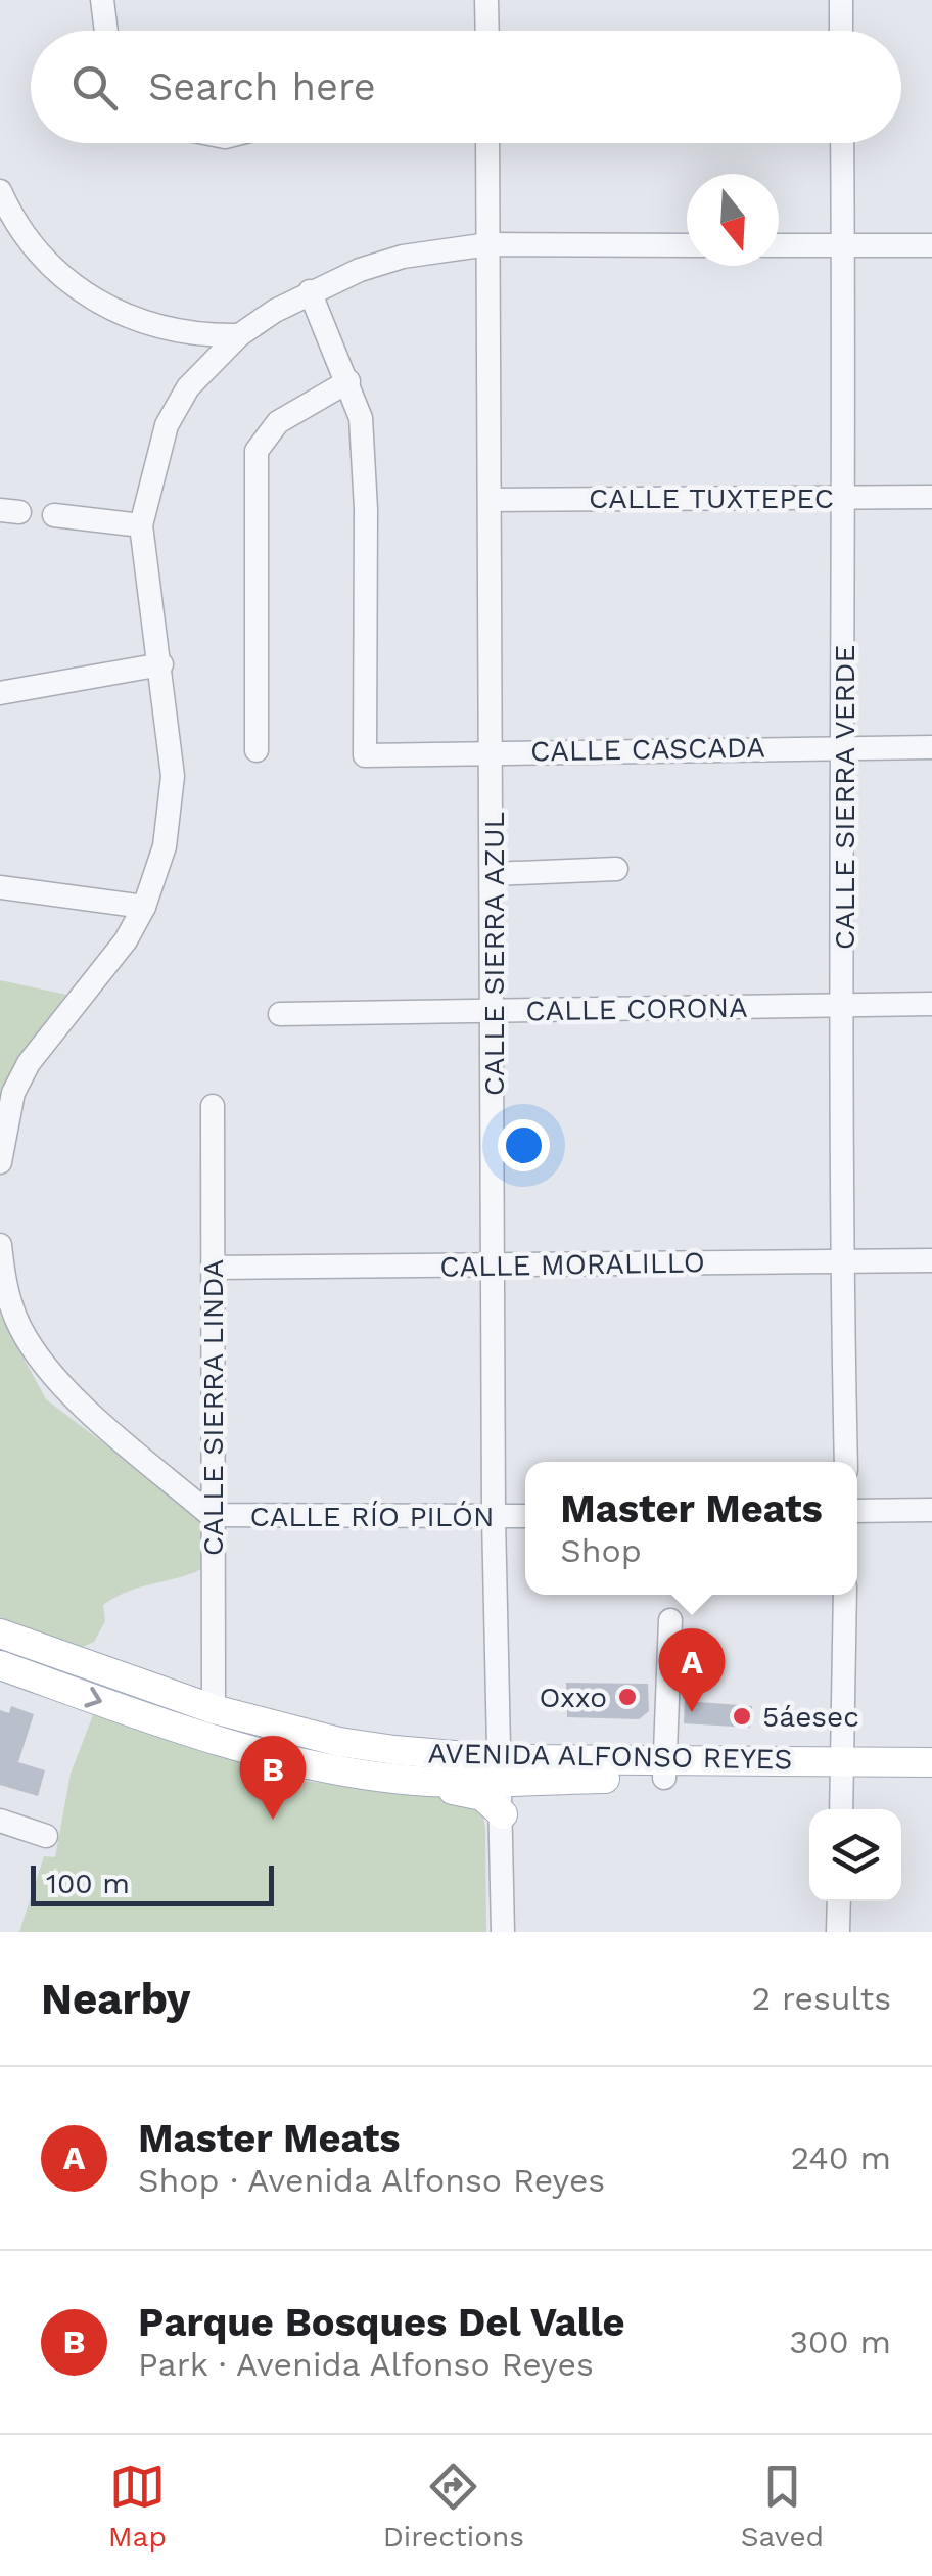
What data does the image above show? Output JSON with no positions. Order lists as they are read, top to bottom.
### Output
{
  "streets": {
    "main road": ["AVENIDA ALFONSO REYES"],
    "street": [
      "CALLE TUXTEPEC",
      "CALLE CASCADA",
      "CALLE SIERRA VERDE",
      "CALLE SIERRA AZUL",
      "CALLE CORONA",
      "CALLE MORALILLO",
      "CALLE SIERRA LINDA",
      "CALLE RÍO PILÓN"
    ]
  },
  "crossings": [
    ["CALLE TUXTEPEC", "CALLE SIERRA VERDE"],
    ["CALLE TUXTEPEC", "CALLE SIERRA AZUL"],
    ["CALLE CASCADA", "CALLE SIERRA VERDE"],
    ["CALLE CASCADA", "CALLE SIERRA AZUL"],
    ["CALLE SIERRA VERDE", "CALLE CORONA"],
    ["CALLE SIERRA VERDE", "CALLE MORALILLO"],
    ["CALLE SIERRA AZUL", "CALLE CORONA"],
    ["CALLE SIERRA AZUL", "CALLE MORALILLO"],
    ["CALLE SIERRA AZUL", "CALLE RÍO PILÓN"],
    ["CALLE SIERRA AZUL", "AVENIDA ALFONSO REYES"],
    ["CALLE MORALILLO", "CALLE SIERRA LINDA"],
    ["CALLE SIERRA LINDA", "CALLE RÍO PILÓN"],
    ["CALLE SIERRA LINDA", "AVENIDA ALFONSO REYES"]
  ],
  "places": ["Oxxo", "5áesec"],
  "scale_bar": "100 m",
  "north": "bottom",
  "page": {
    "search": "Search here",
    "popup": ["Master Meats", "Shop"],
    "pins": ["A", "B"],
    "scale": "100 m",
    "heading": ["Nearby", "2 results"],
    "list": [
      {
        "mark": "A",
        "name": "Master Meats",
        "note": "Shop · Avenida Alfonso Reyes",
        "value": "240 m"
      },
      {
        "mark": "B",
        "name": "Parque Bosques Del Valle",
        "note": "Park · Avenida Alfonso Reyes",
        "value": "300 m"
      }
    ],
    "nav": ["Map", "Directions", "Saved"]
  }
}
